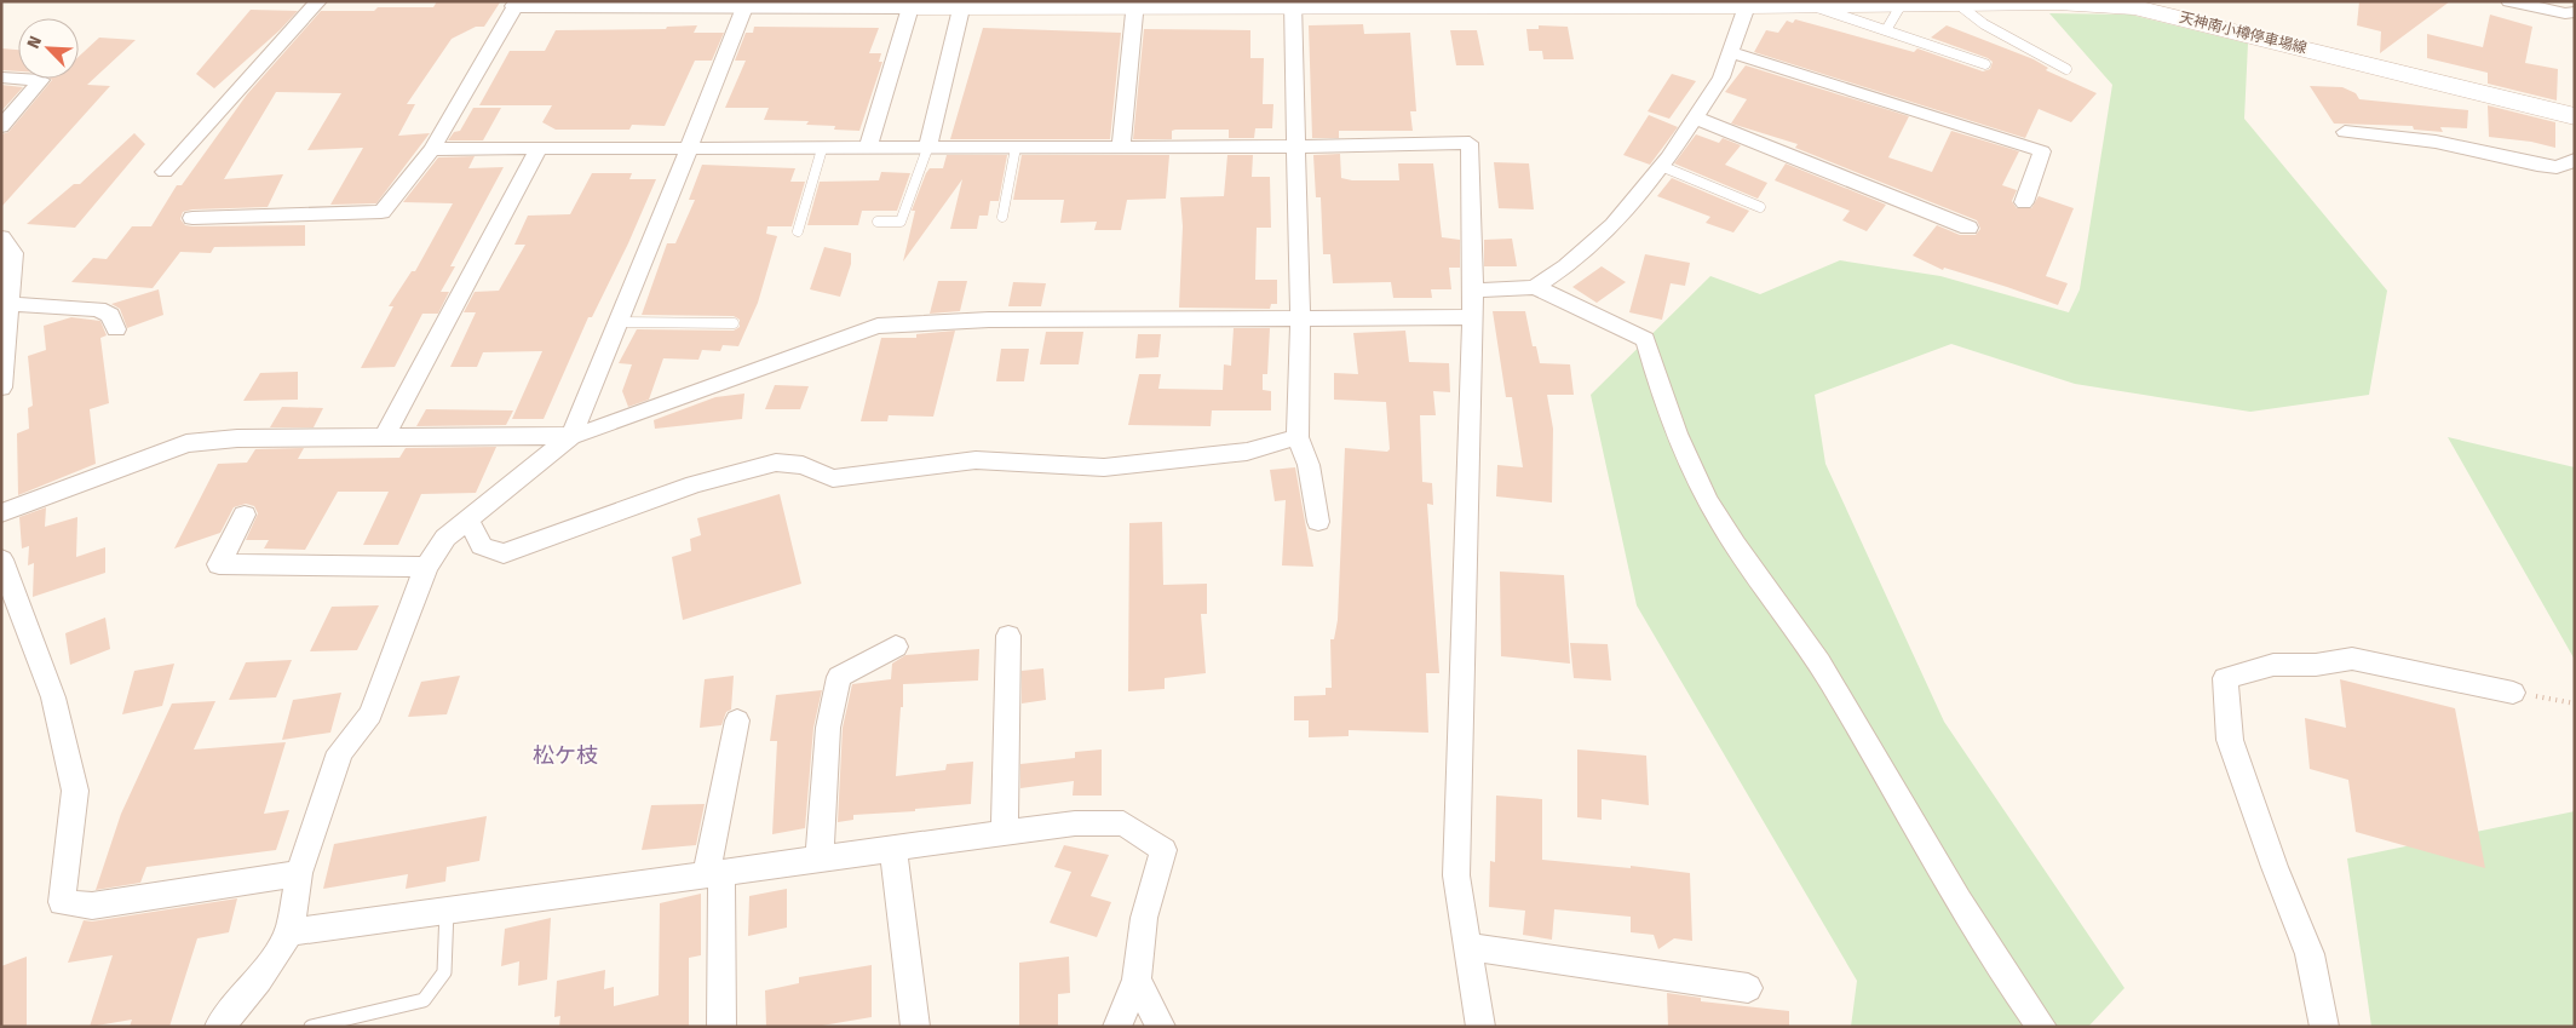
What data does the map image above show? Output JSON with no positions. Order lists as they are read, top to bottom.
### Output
{
  "streets": {
    "main road": ["天神南小樽停車場線"]
  },
  "districts": ["松ケ枝"],
  "north": "top left"
}
